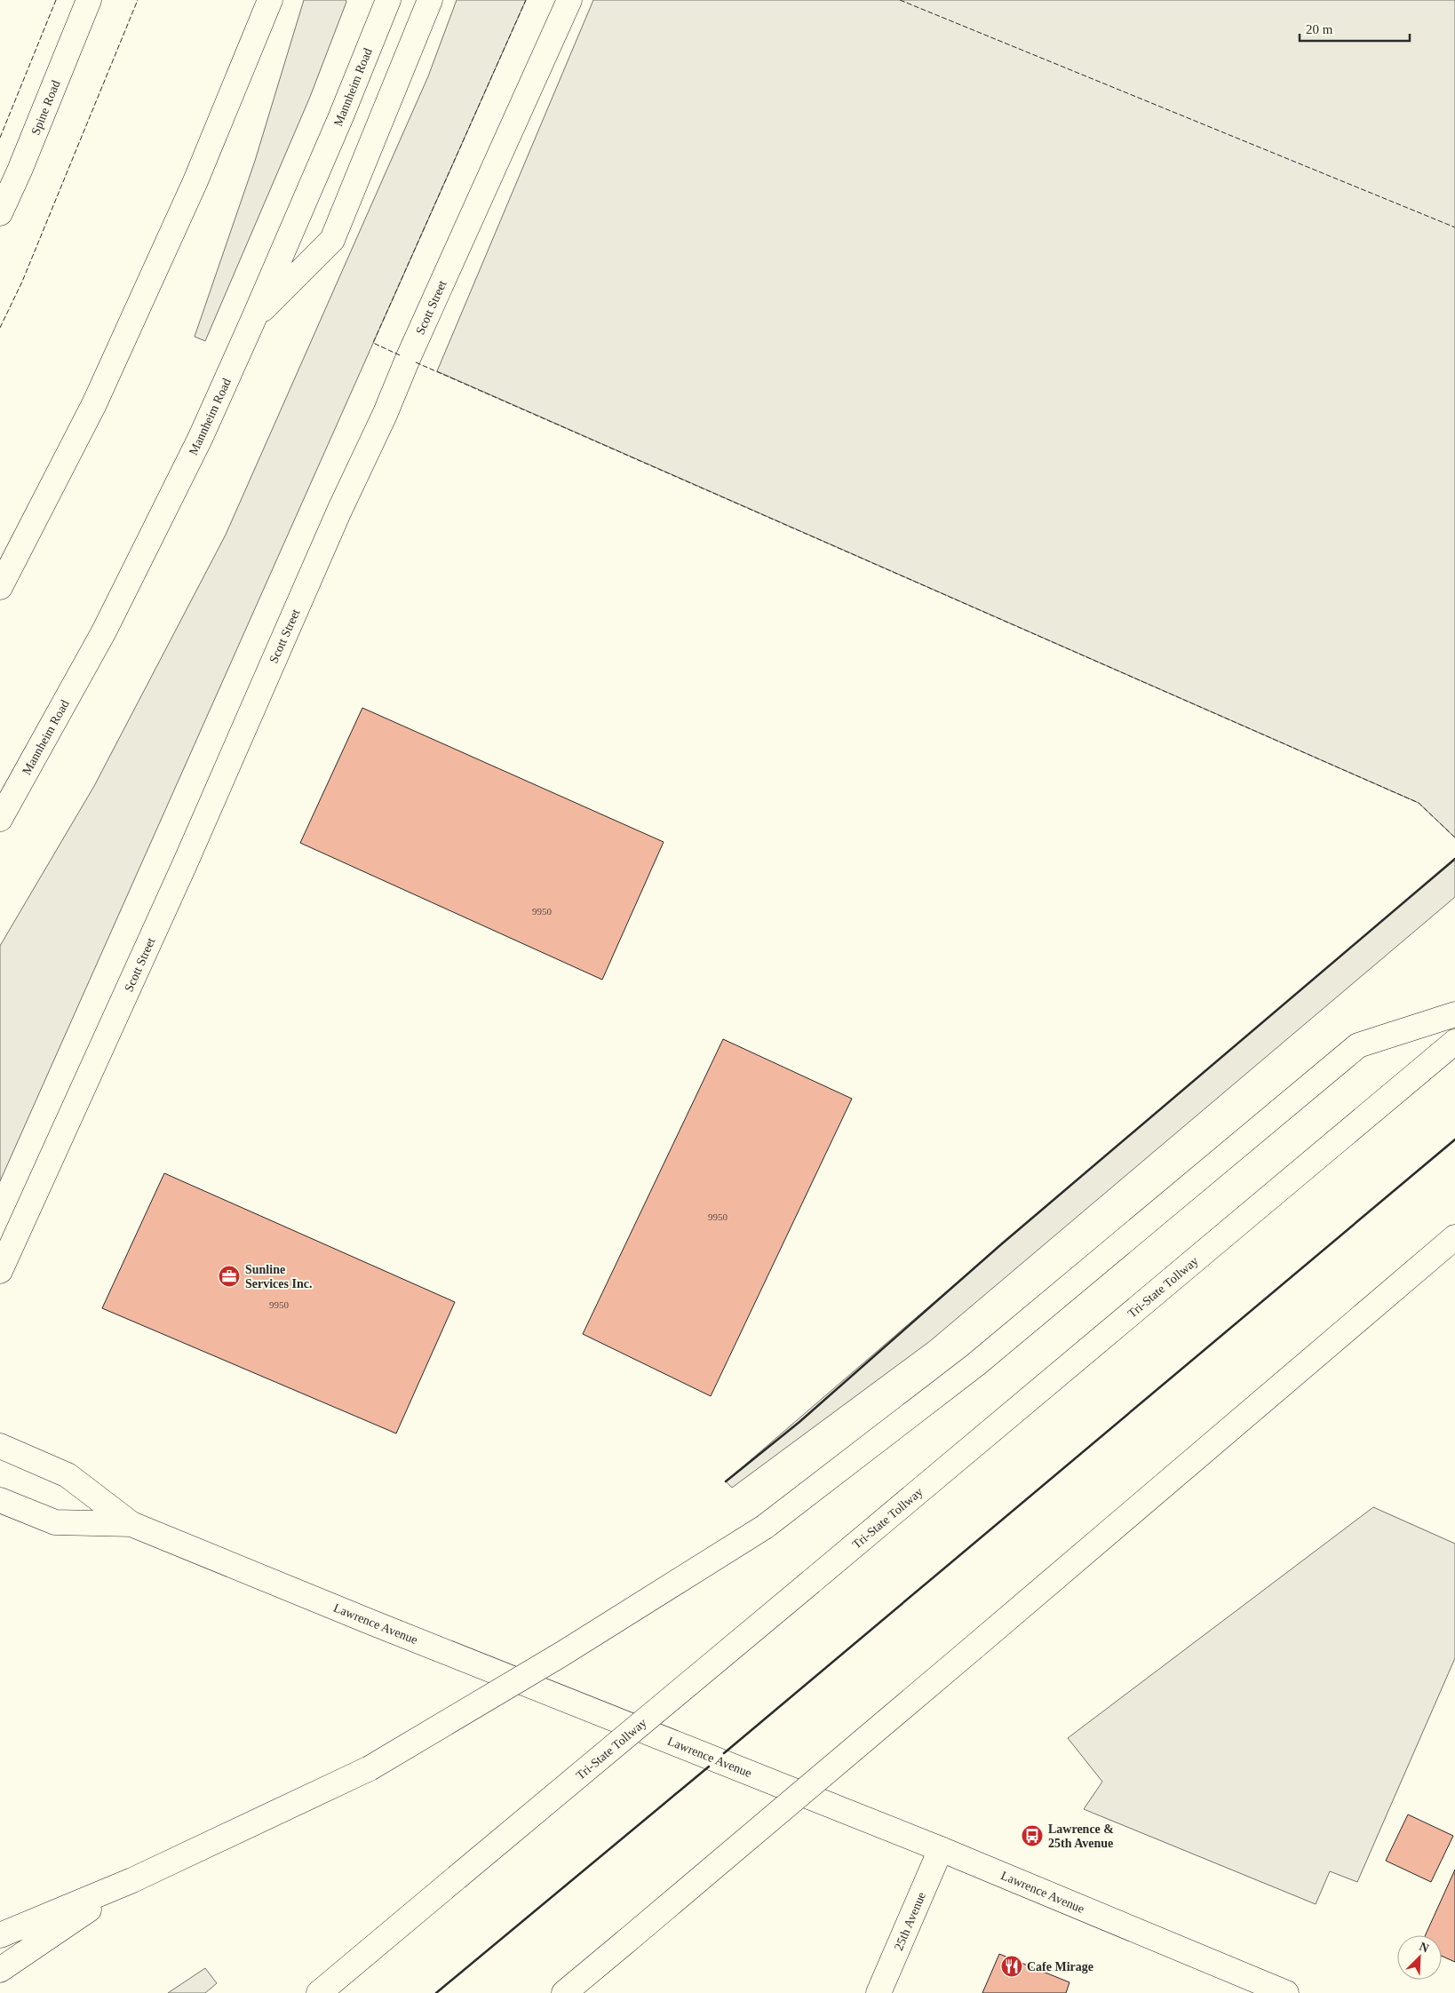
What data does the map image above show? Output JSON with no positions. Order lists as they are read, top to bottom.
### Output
{
  "streets": {
    "main road": [
      "Mannheim Road",
      "Spine Road",
      "Scott Street",
      "Tri-State Tollway",
      "Lawrence Avenue",
      "25th Avenue"
    ]
  },
  "crossings": [
    ["Lawrence Avenue", "25th Avenue"]
  ],
  "places": {
    "office": ["Sunline Services Inc."],
    "bus stop": ["Lawrence & 25th Avenue"],
    "restaurant": ["Cafe Mirage"]
  },
  "house_numbers": ["9950", "9950", "9950"],
  "scale_bar": "20 m",
  "north": "top right"
}
